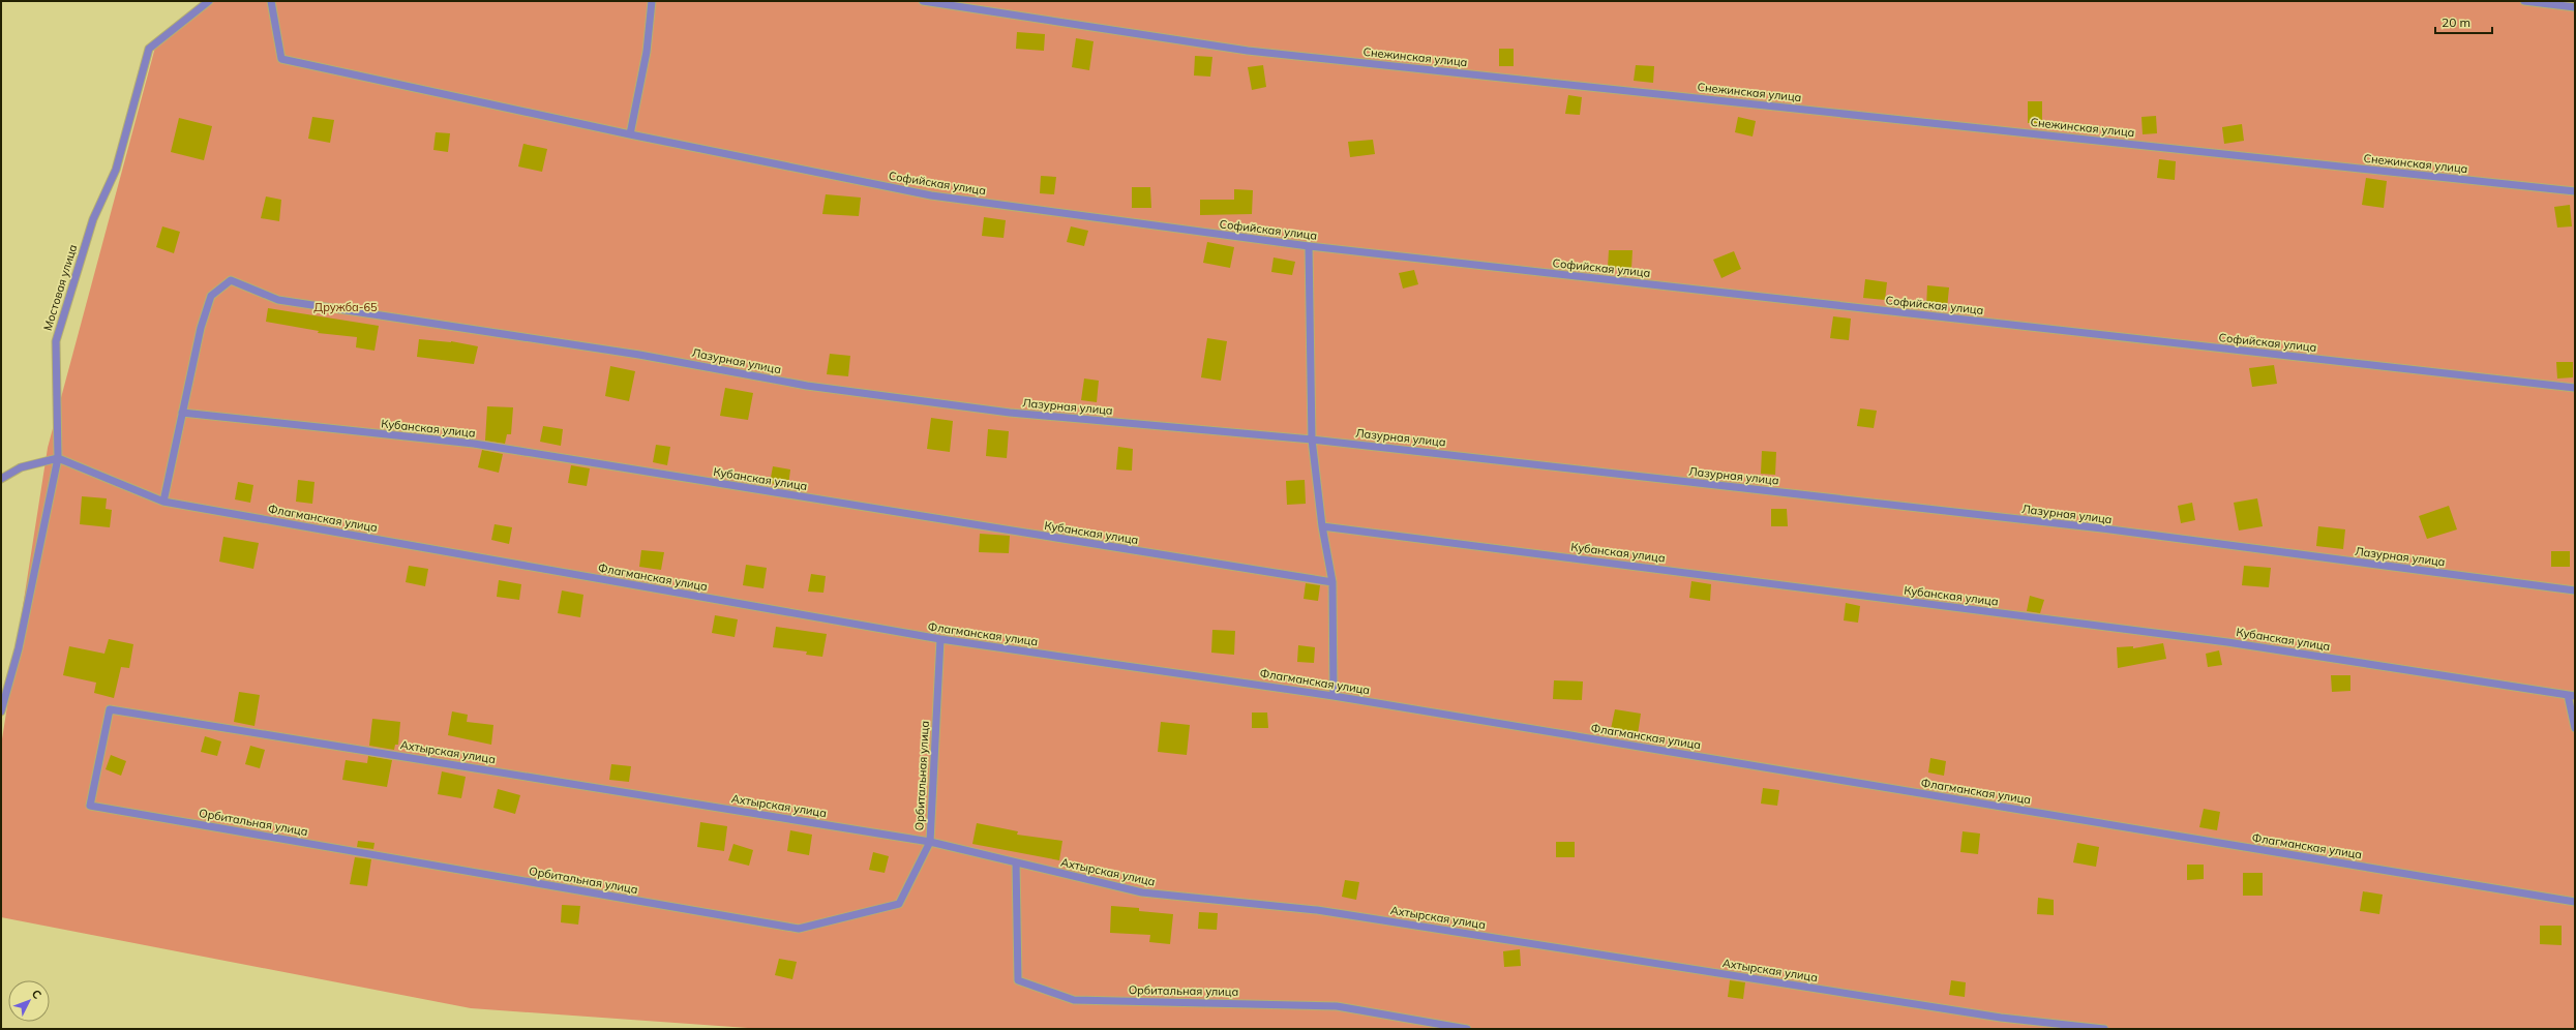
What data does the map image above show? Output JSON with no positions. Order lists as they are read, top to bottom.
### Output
{
  "streets": {
    "lane": [
      "Снежинская улица",
      "Софийская улица",
      "Мостовая улица",
      "Лазурная улица",
      "Кубанская улица",
      "Флагманская улица",
      "Ахтырская улица",
      "Орбитальная улица"
    ]
  },
  "crossings": [
    ["Мостовая улица", "Флагманская улица"],
    ["Лазурная улица", "Кубанская улица"],
    ["Флагманская улица", "Орбитальная улица"],
    ["Ахтырская улица", "Орбитальная улица"]
  ],
  "parks": ["Дружба-65"],
  "scale_bar": "20 m",
  "north": "top right"
}
